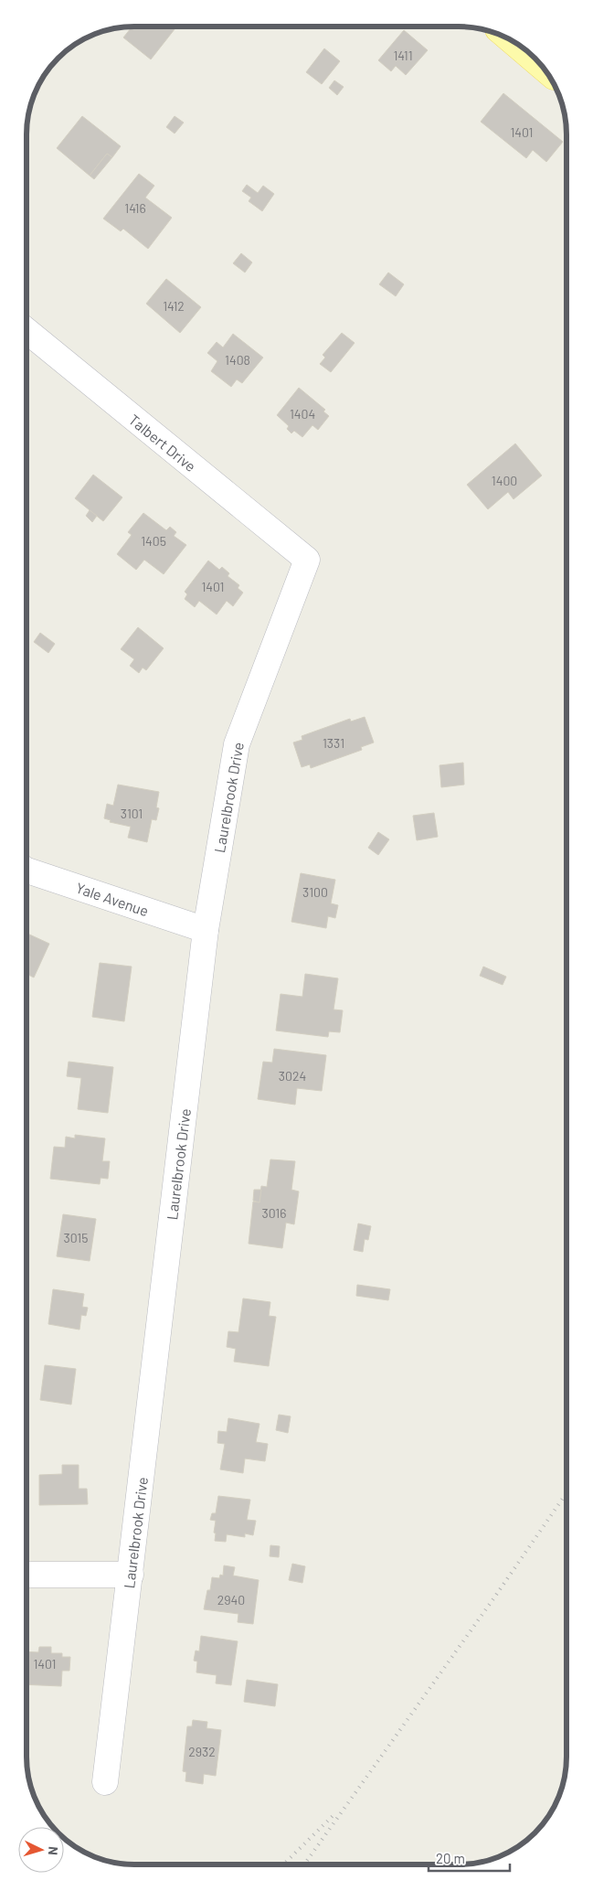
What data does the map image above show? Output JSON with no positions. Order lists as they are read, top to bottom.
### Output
{
  "streets": {
    "street": ["Talbert Drive", "Laurelbrook Drive", "Yale Avenue"]
  },
  "crossings": [
    ["Talbert Drive", "Laurelbrook Drive"],
    ["Laurelbrook Drive", "Yale Avenue"]
  ],
  "house_numbers": [
    "1411",
    "1401",
    "1416",
    "1412",
    "1408",
    "1404",
    "1400",
    "1405",
    "1401",
    "1331",
    "3101",
    "3100",
    "3024",
    "3016",
    "3015",
    "2940",
    "1401",
    "2932"
  ],
  "scale_bar": "20 m",
  "north": "right"
}
